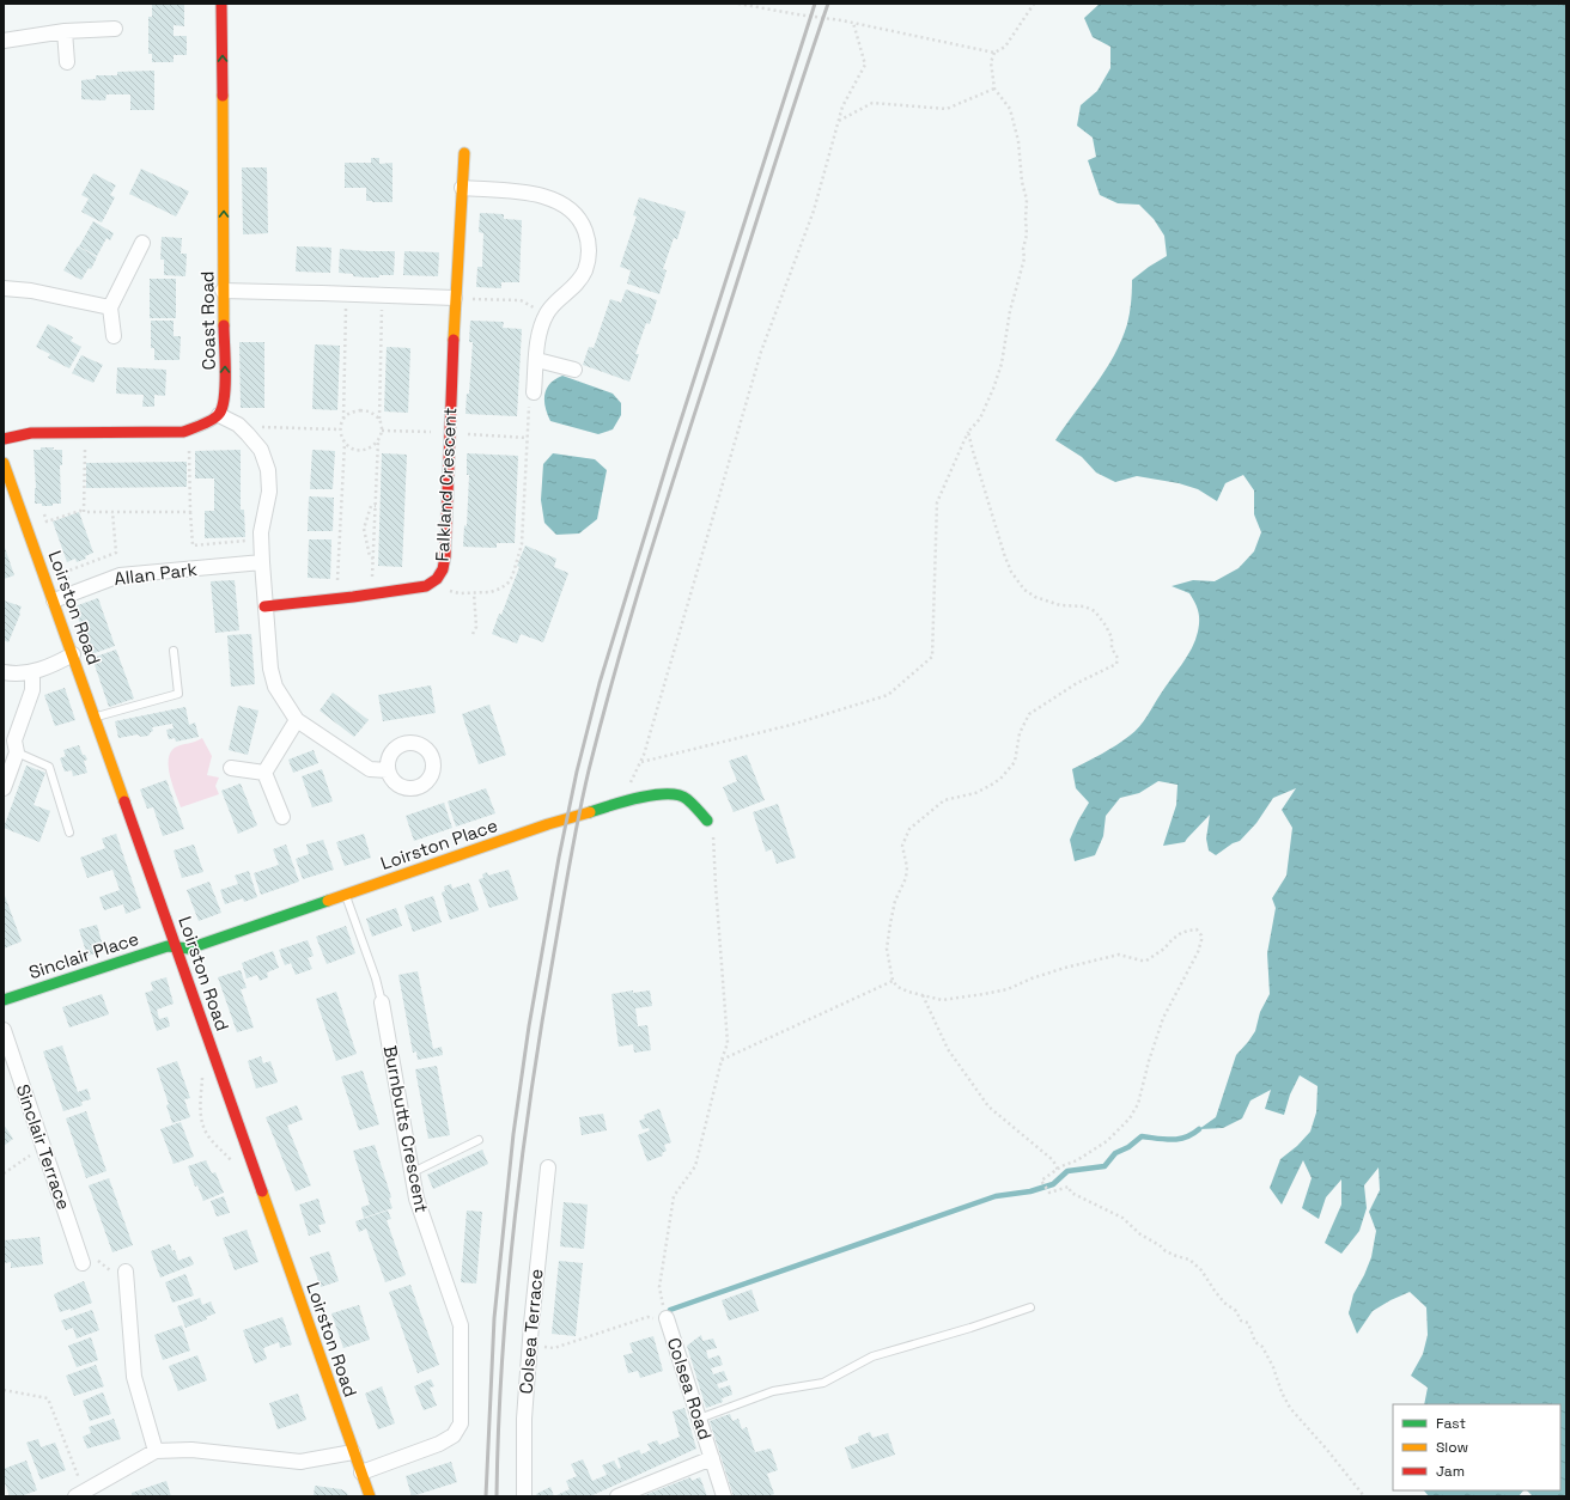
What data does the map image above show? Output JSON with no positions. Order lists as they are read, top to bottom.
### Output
{
  "streets": {
    "street": [
      "Coast Road",
      "Falkland Crescent",
      "Allan Park",
      "Loirston Road",
      "Loirston Place",
      "Sinclair Place",
      "Burnbutts Crescent",
      "Sinclair Terrace",
      "Colsea Terrace",
      "Colsea Road"
    ]
  },
  "crossings": [
    ["Allan Park", "Loirston Road"],
    ["Loirston Road", "Loirston Place"],
    ["Loirston Road", "Sinclair Place"],
    ["Loirston Road", "Burnbutts Crescent"],
    ["Loirston Place", "Sinclair Place"]
  ],
  "one_way": ["Coast Road"],
  "legend": ["Fast", "Slow", "Jam"]
}
